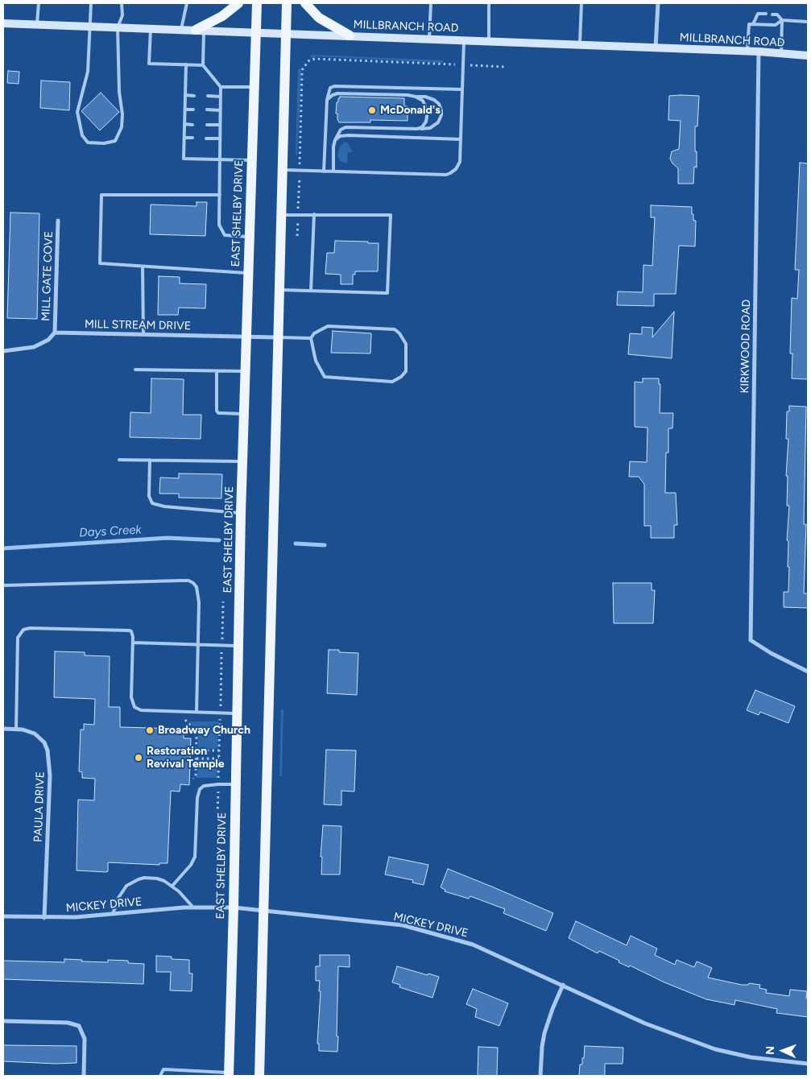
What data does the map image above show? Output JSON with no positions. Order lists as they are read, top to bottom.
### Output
{
  "streets": {
    "main road": ["MILLBRANCH ROAD", "EAST SHELBY DRIVE"],
    "street": [
      "MILL GATE COVE",
      "MILL STREAM DRIVE",
      "KIRKWOOD ROAD",
      "PAULA DRIVE",
      "MICKEY DRIVE"
    ]
  },
  "crossings": [
    ["MILLBRANCH ROAD", "EAST SHELBY DRIVE"],
    ["MILLBRANCH ROAD", "KIRKWOOD ROAD"],
    ["EAST SHELBY DRIVE", "MILL STREAM DRIVE"],
    ["EAST SHELBY DRIVE", "MICKEY DRIVE"],
    ["MILL GATE COVE", "MILL STREAM DRIVE"],
    ["PAULA DRIVE", "MICKEY DRIVE"]
  ],
  "water": ["Days Creek"],
  "places": ["McDonald's", "Broadway Church", "Restoration Revival Temple"],
  "north": "left"
}
